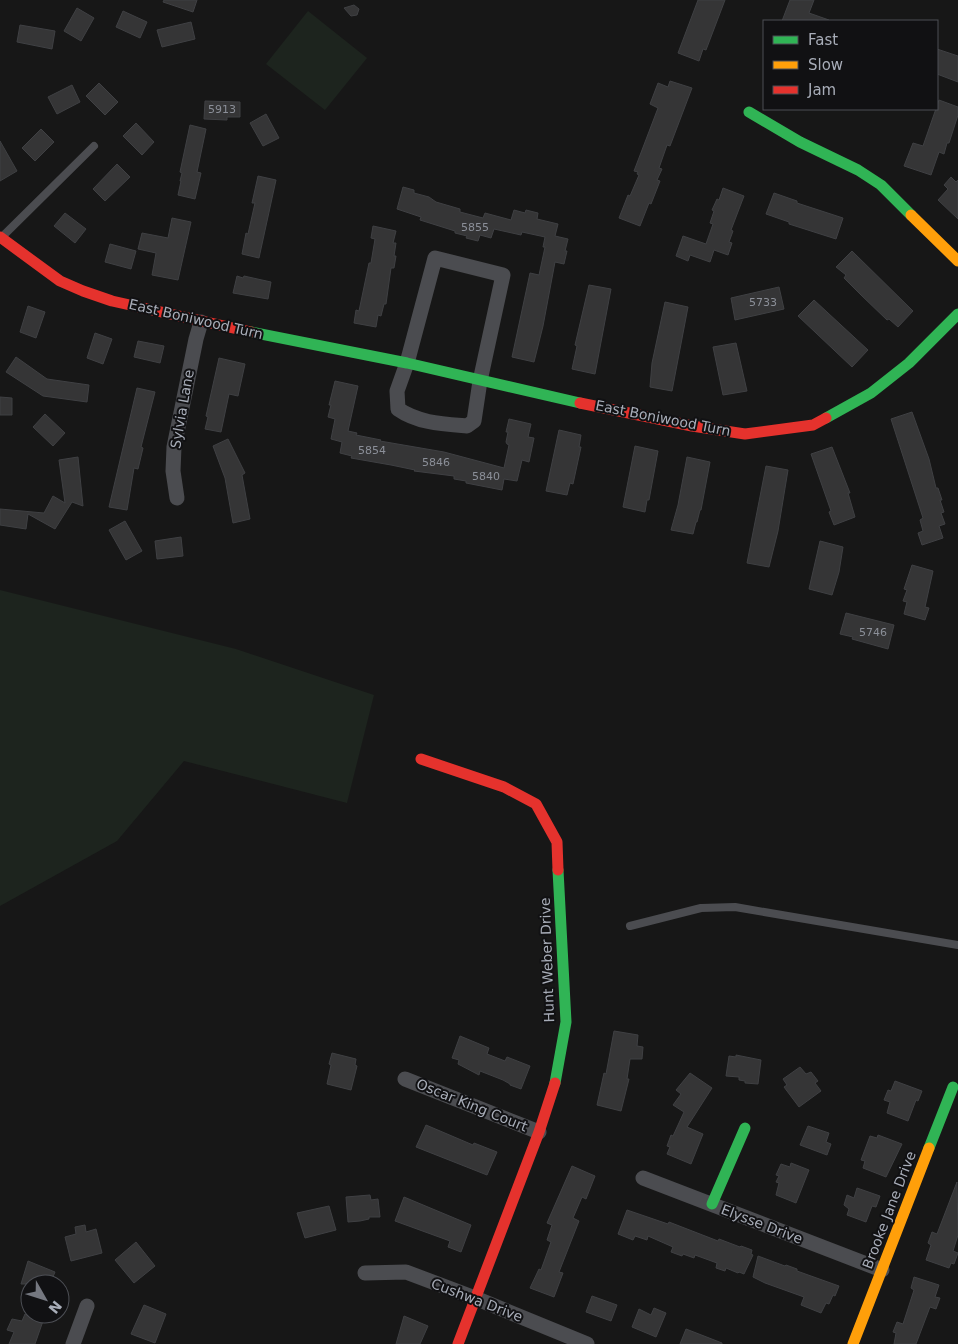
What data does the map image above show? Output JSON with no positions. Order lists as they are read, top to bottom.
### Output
{
  "streets": {
    "street": [
      "East Boniwood Turn",
      "Sylvia Lane",
      "Hunt Weber Drive",
      "Oscar King Court",
      "Brooke Jane Drive",
      "Elysse Drive",
      "Cushwa Drive"
    ]
  },
  "crossings": [
    ["East Boniwood Turn", "Sylvia Lane"],
    ["Hunt Weber Drive", "Oscar King Court"],
    ["Hunt Weber Drive", "Cushwa Drive"],
    ["Brooke Jane Drive", "Elysse Drive"]
  ],
  "house_numbers": [
    "5913",
    "5855",
    "5733",
    "5854",
    "5846",
    "5840",
    "5746"
  ],
  "legend": ["Fast", "Slow", "Jam"],
  "north": "bottom right"
}
